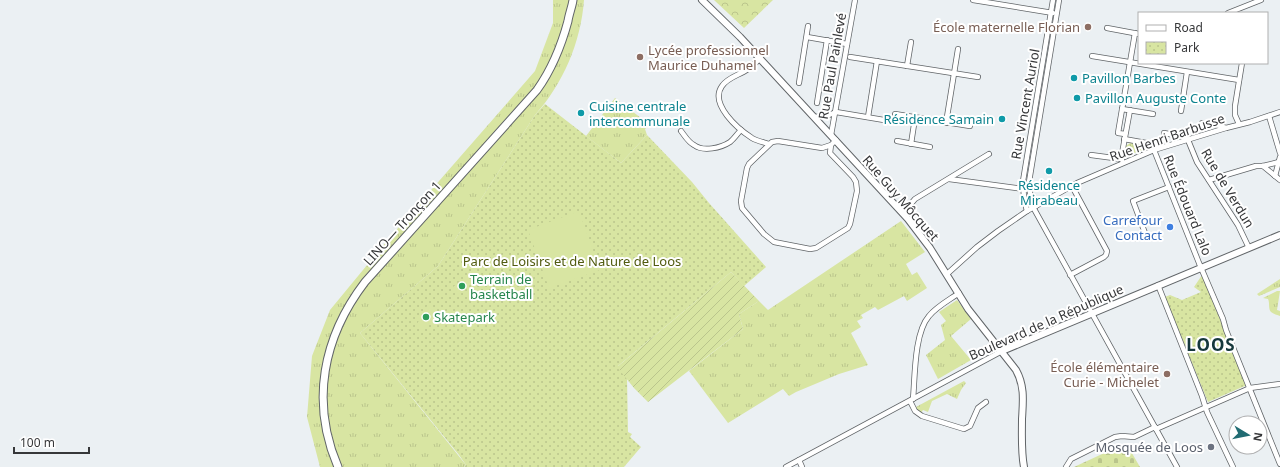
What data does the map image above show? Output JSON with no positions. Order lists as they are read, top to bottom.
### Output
{
  "streets": {
    "main road": ["LINO— Tronçon 1"],
    "street": [
      "Rue Paul Painlevé",
      "Rue Vincent Auriol",
      "Rue Henri Barbusse",
      "Rue de Verdun",
      "Rue Guy Môcquet",
      "Rue Édouard Lalo",
      "Boulevard de la République"
    ]
  },
  "crossings": [
    ["Rue Paul Painlevé", "Rue Guy Môcquet"],
    ["Rue Vincent Auriol", "Rue Henri Barbusse"],
    ["Rue Vincent Auriol", "Boulevard de la République"],
    ["Rue Henri Barbusse", "Rue de Verdun"],
    ["Rue Henri Barbusse", "Rue Guy Môcquet"],
    ["Rue Henri Barbusse", "Rue Édouard Lalo"],
    ["Rue de Verdun", "Boulevard de la République"],
    ["Rue Guy Môcquet", "Boulevard de la République"],
    ["Rue Édouard Lalo", "Boulevard de la République"]
  ],
  "districts": ["LOOS"],
  "parks": ["Parc de Loisirs et de Nature de Loos"],
  "places": [
    "École maternelle Florian",
    "Lycée professionnel Maurice Duhamel",
    "Pavillon Barbes",
    "Pavillon Auguste Conte",
    "Cuisine centrale intercommunale",
    "Résidence Samain",
    "Résidence Mirabeau",
    "Carrefour Contact",
    "Terrain de basketball",
    "Skatepark",
    "École élémentaire Curie - Michelet",
    "Mosquée de Loos"
  ],
  "legend": ["Road", "Park"],
  "scale_bar": "100 m",
  "north": "right"
}
